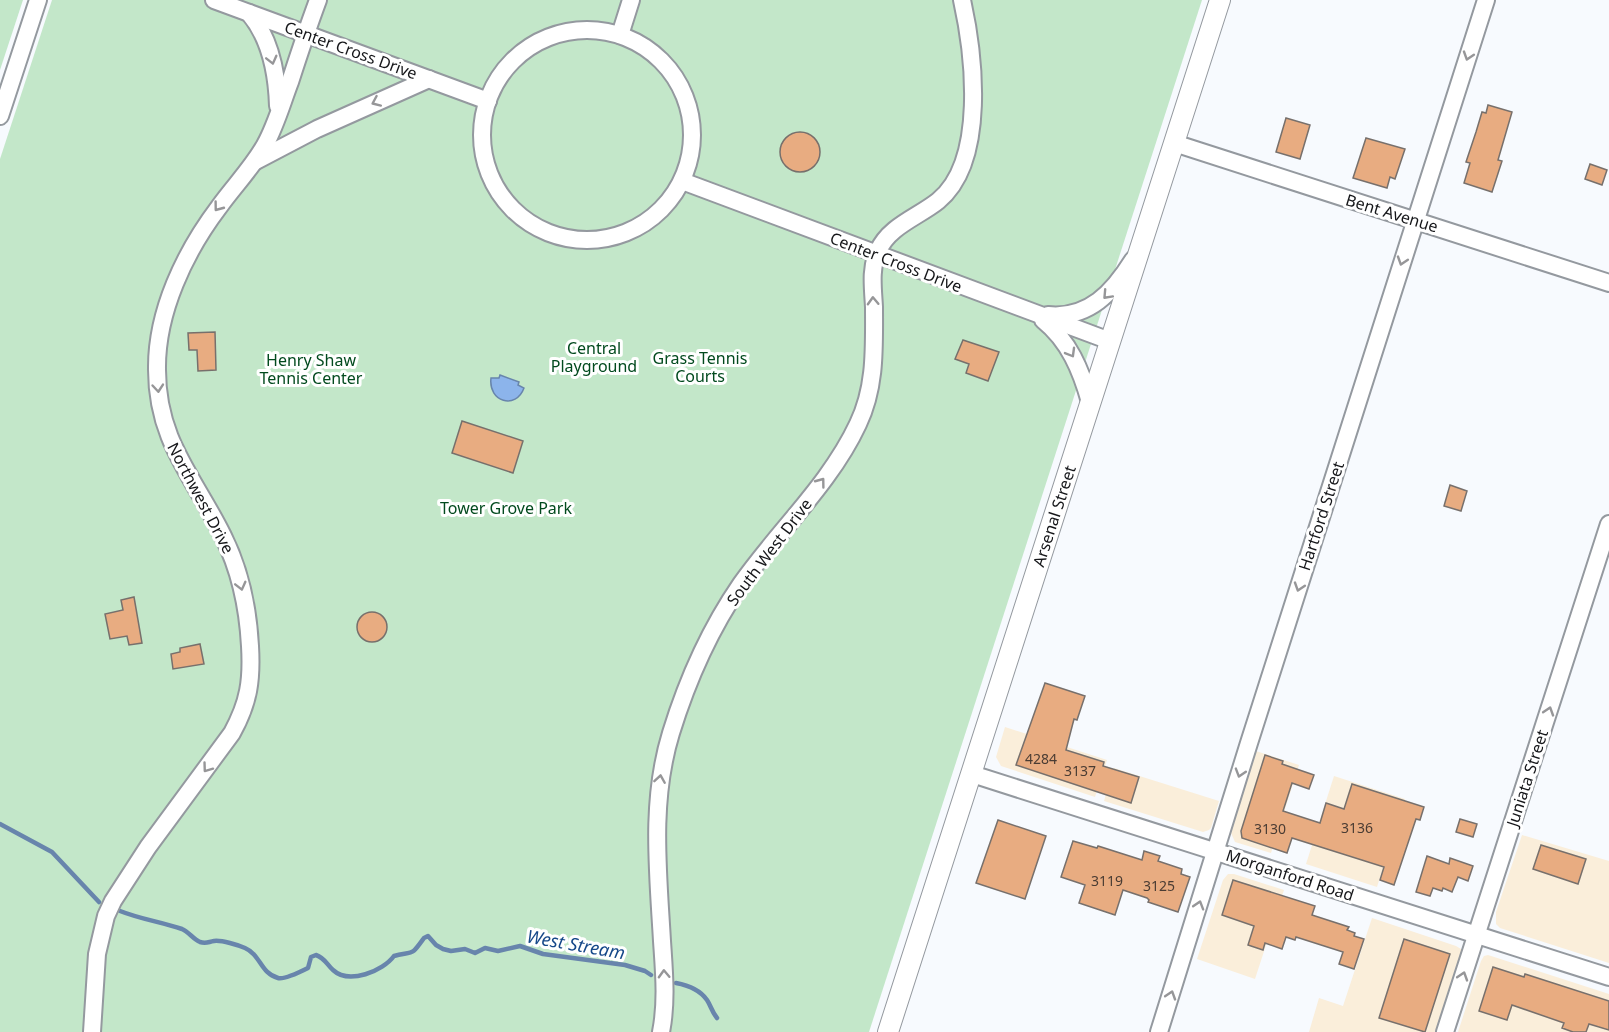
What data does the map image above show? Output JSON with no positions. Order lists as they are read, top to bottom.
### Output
{
  "streets": {
    "main road": ["Arsenal Street"],
    "street": [
      "Center Cross Drive",
      "Bent Avenue",
      "Northwest Drive",
      "Hartford Street",
      "South West Drive",
      "Juniata Street",
      "Morganford Road"
    ]
  },
  "crossings": [
    ["Center Cross Drive", "Northwest Drive"],
    ["Center Cross Drive", "Arsenal Street"],
    ["Center Cross Drive", "South West Drive"],
    ["Bent Avenue", "Arsenal Street"],
    ["Bent Avenue", "Hartford Street"],
    ["Arsenal Street", "Morganford Road"],
    ["Hartford Street", "Morganford Road"],
    ["Juniata Street", "Morganford Road"]
  ],
  "one_way": ["Northwest Drive", "South West Drive", "Juniata Street"],
  "water": ["West Stream"],
  "parks": [
    "Central Playground",
    "Grass Tennis Courts",
    "Henry Shaw Tennis Center",
    "Tower Grove Park"
  ],
  "house_numbers": [
    "4284",
    "3137",
    "3136",
    "3130",
    "3119",
    "3125"
  ]
}
